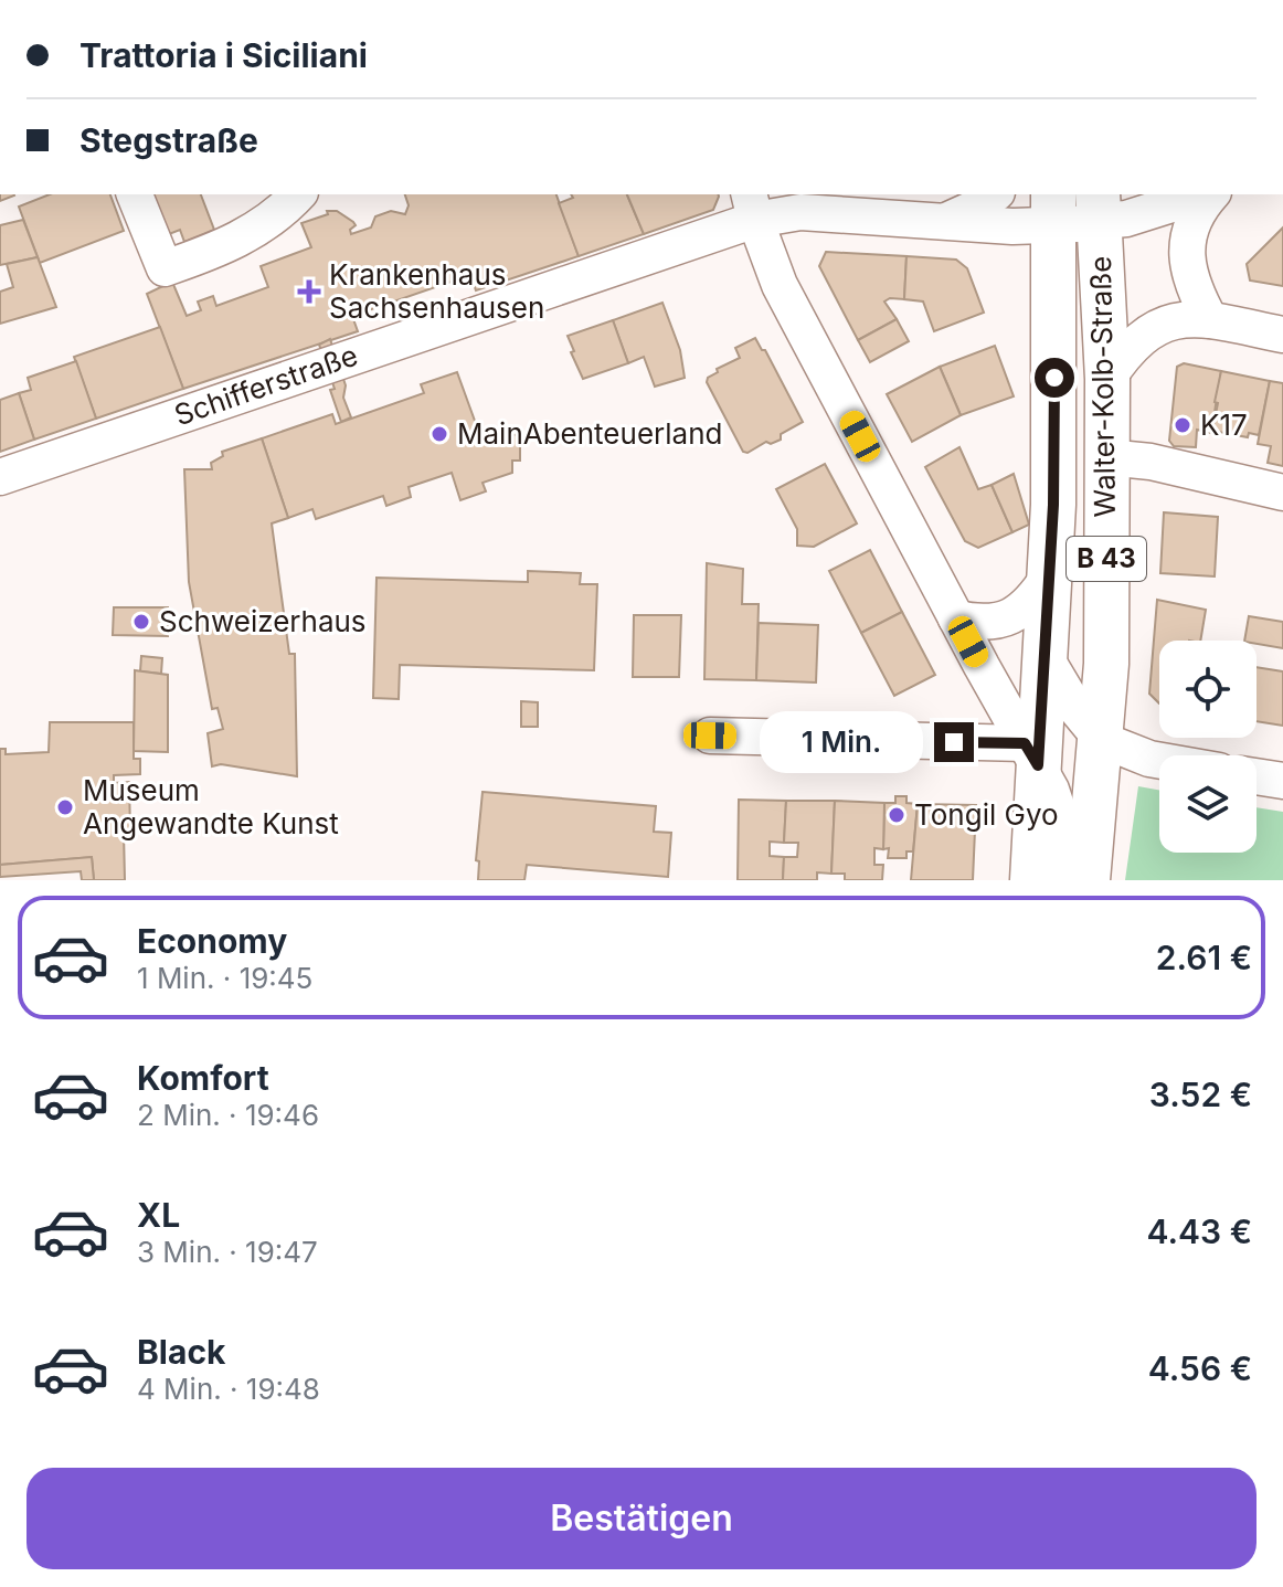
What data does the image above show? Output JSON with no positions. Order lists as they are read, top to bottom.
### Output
{
  "streets": {
    "main road": ["Walter-Kolb-Straße", "B 43"],
    "street": ["Schifferstraße"]
  },
  "crossings": [
    ["Schifferstraße", "Walter-Kolb-Straße"],
    ["Walter-Kolb-Straße", "B 43"]
  ],
  "places": {
    "health": ["Krankenhaus Sachsenhausen"],
    "other": [
      "K17",
      "MainAbenteuerland",
      "Schweizerhaus",
      "Museum Angewandte Kunst",
      "Tongil Gyo"
    ]
  },
  "page": {
    "banner": ["Trattoria i Siciliani", "Stegstraße"],
    "bubble": "1 Min.",
    "list": [
      {
        "name": "Economy",
        "note": "1 Min. · 19:45",
        "value": "2.61 €"
      },
      {
        "name": "Komfort",
        "note": "2 Min. · 19:46",
        "value": "3.52 €"
      },
      {
        "name": "XL",
        "note": "3 Min. · 19:47",
        "value": "4.43 €"
      },
      {
        "name": "Black",
        "note": "4 Min. · 19:48",
        "value": "4.56 €"
      }
    ],
    "buttons": "Bestätigen"
  }
}
